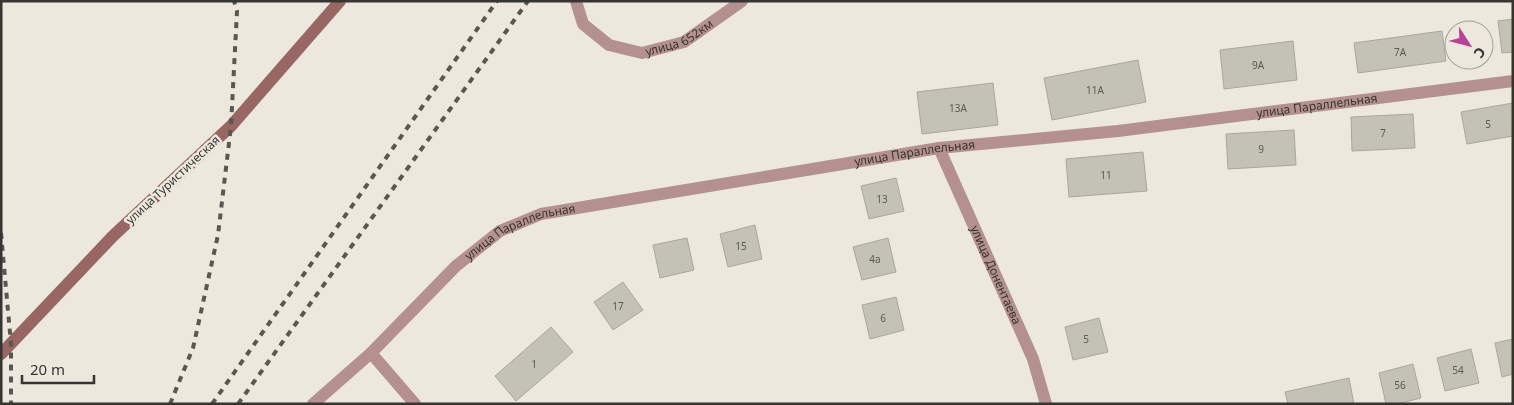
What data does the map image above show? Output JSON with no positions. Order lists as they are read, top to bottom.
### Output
{
  "streets": {
    "street": [
      "улица 652км",
      "улица Параллельная",
      "улица Туристическая",
      "улица Донентаева"
    ]
  },
  "crossings": [
    ["улица Параллельная", "улица Донентаева"]
  ],
  "house_numbers": [
    "7А",
    "9А",
    "11А",
    "13А",
    "5",
    "7",
    "9",
    "11",
    "13",
    "15",
    "4а",
    "17",
    "6",
    "5",
    "1",
    "54",
    "56"
  ],
  "scale_bar": "20 m",
  "north": "bottom right"
}
